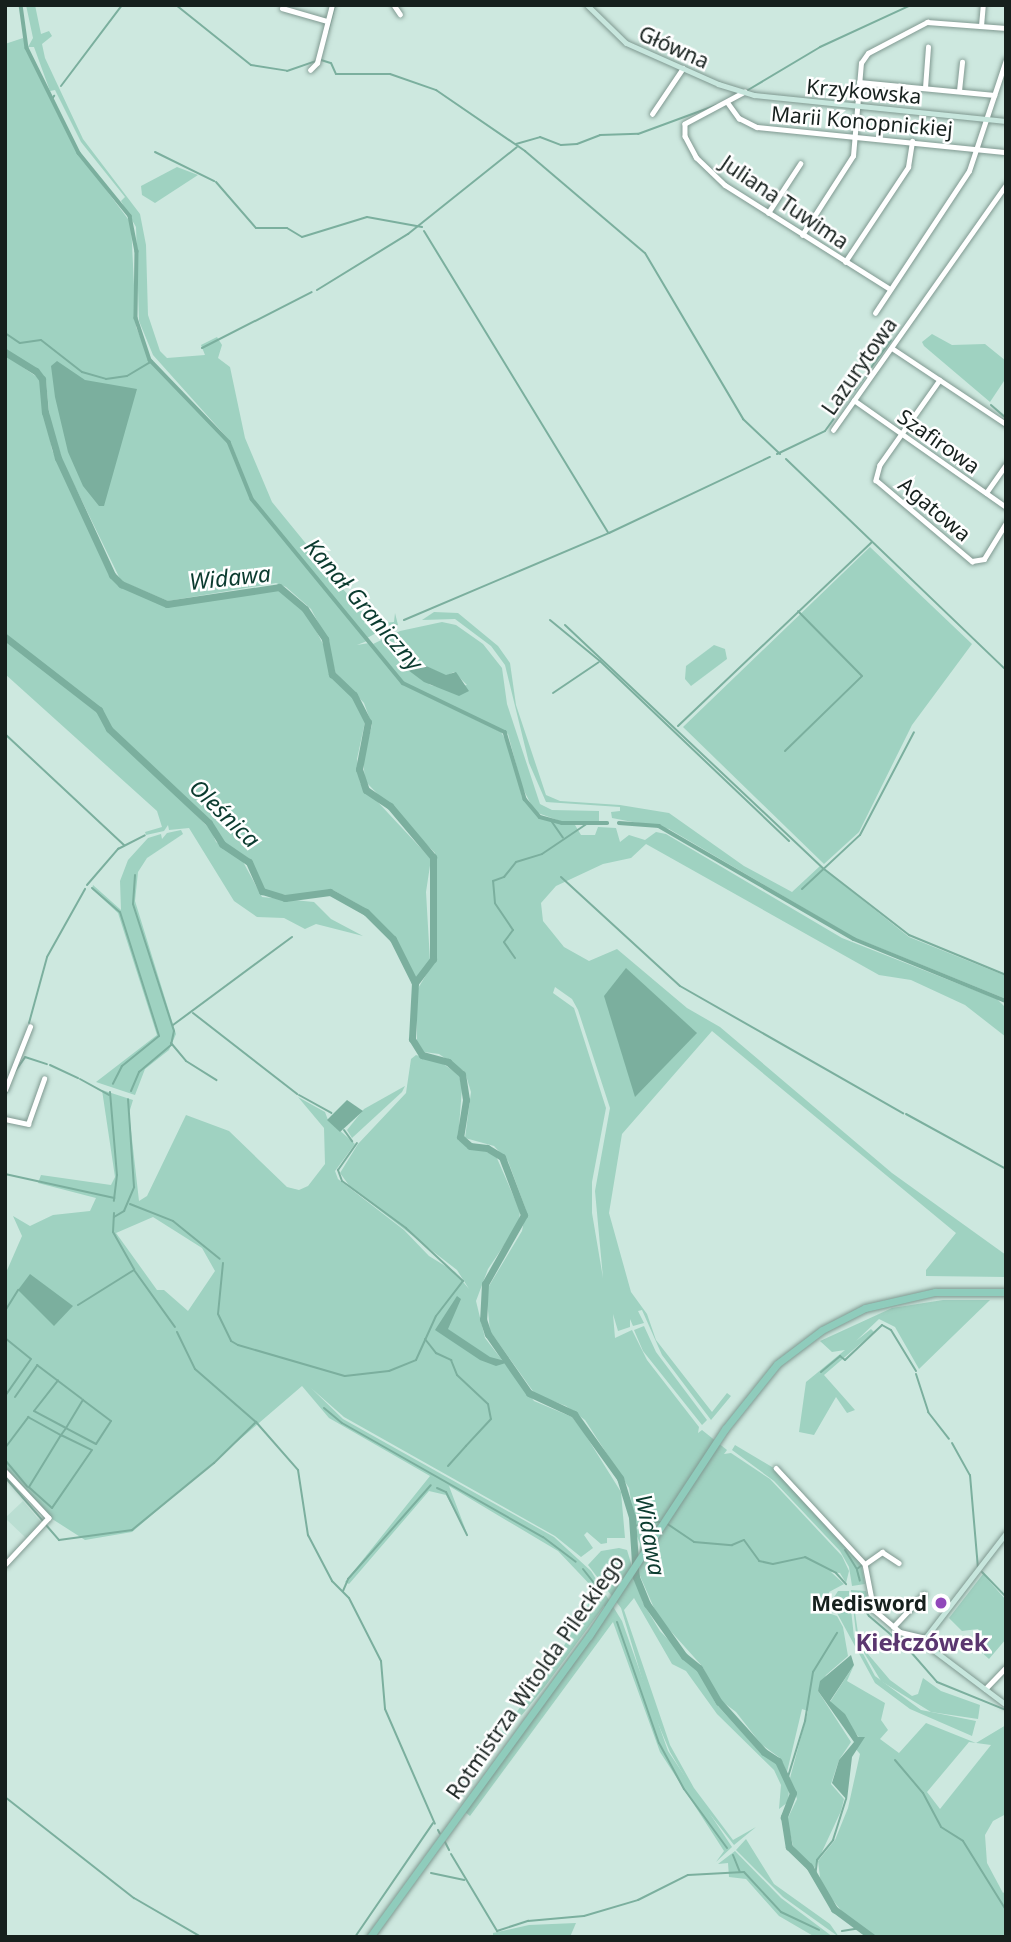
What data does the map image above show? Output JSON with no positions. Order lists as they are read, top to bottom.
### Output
{
  "streets": {
    "main road": ["Rotmistrza Witolda Pileckiego"],
    "street": [
      "Główna",
      "Krzykowska",
      "Marii Konopnickiej",
      "Juliana Tuwima",
      "Lazurytowa",
      "Szafirowa",
      "Agatowa"
    ]
  },
  "crossings": [
    ["Główna", "Krzykowska"],
    ["Marii Konopnickiej", "Juliana Tuwima"],
    ["Lazurytowa", "Szafirowa"],
    ["Szafirowa", "Agatowa"]
  ],
  "districts": ["Kiełczówek"],
  "water": ["Widawa", "Kanał Graniczny", "Oleśnica"],
  "places": ["Medisword"]
}
